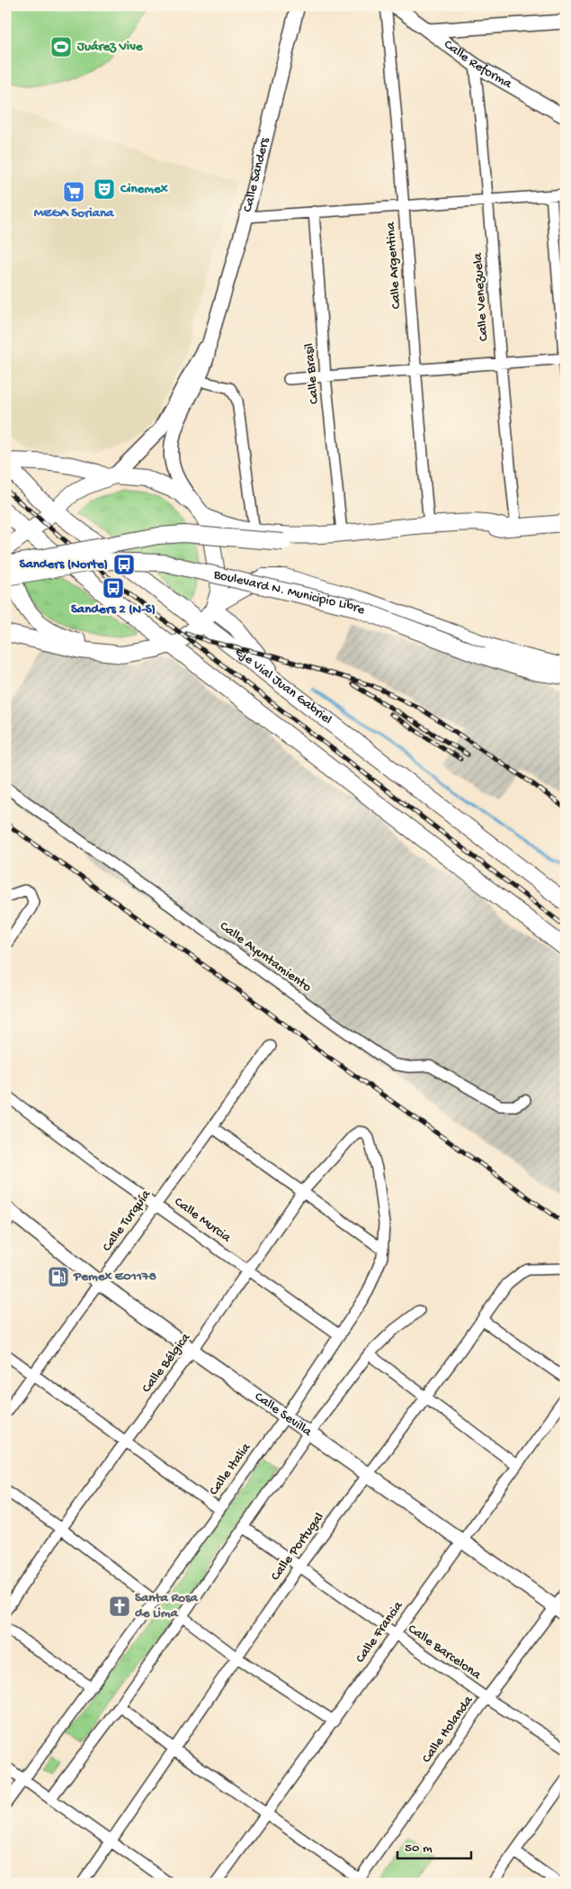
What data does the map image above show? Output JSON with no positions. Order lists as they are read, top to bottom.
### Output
{
  "streets": {
    "main road": [
      "Calle Reforma",
      "Calle Sanders",
      "Boulevard N. Municipio Libre",
      "Eje Vial Juan Gabriel",
      "Calle Sevilla"
    ],
    "street": [
      "Calle Argentina",
      "Calle Venezuela",
      "Calle Brasil",
      "Calle Ayuntamiento",
      "Calle Murcia",
      "Calle Turquía",
      "Calle Bélgica",
      "Calle Italia",
      "Calle Portugal",
      "Calle Francia",
      "Calle Barcelona",
      "Calle Holanda"
    ]
  },
  "crossings": [
    ["Calle Reforma", "Calle Venezuela"],
    ["Calle Murcia", "Calle Turquía"],
    ["Calle Murcia", "Calle Bélgica"],
    ["Calle Murcia", "Calle Italia"],
    ["Calle Turquía", "Calle Sevilla"],
    ["Calle Bélgica", "Calle Sevilla"],
    ["Calle Bélgica", "Calle Italia"],
    ["Calle Sevilla", "Calle Italia"],
    ["Calle Sevilla", "Calle Portugal"],
    ["Calle Sevilla", "Calle Francia"],
    ["Calle Sevilla", "Calle Holanda"],
    ["Calle Portugal", "Calle Barcelona"],
    ["Calle Francia", "Calle Barcelona"],
    ["Calle Barcelona", "Calle Holanda"]
  ],
  "places": {
    "sports": ["Juárez Vive"],
    "theatre": ["Cinemex"],
    "supermarket": ["MEGA Soriana"],
    "bus stop": ["Sanders (Norte)", "Sanders 2 (N-S)"],
    "fuel station": ["Pemex E01178"],
    "church": ["Santa Rosa de Lima"]
  },
  "scale_bar": "50 m"
}
